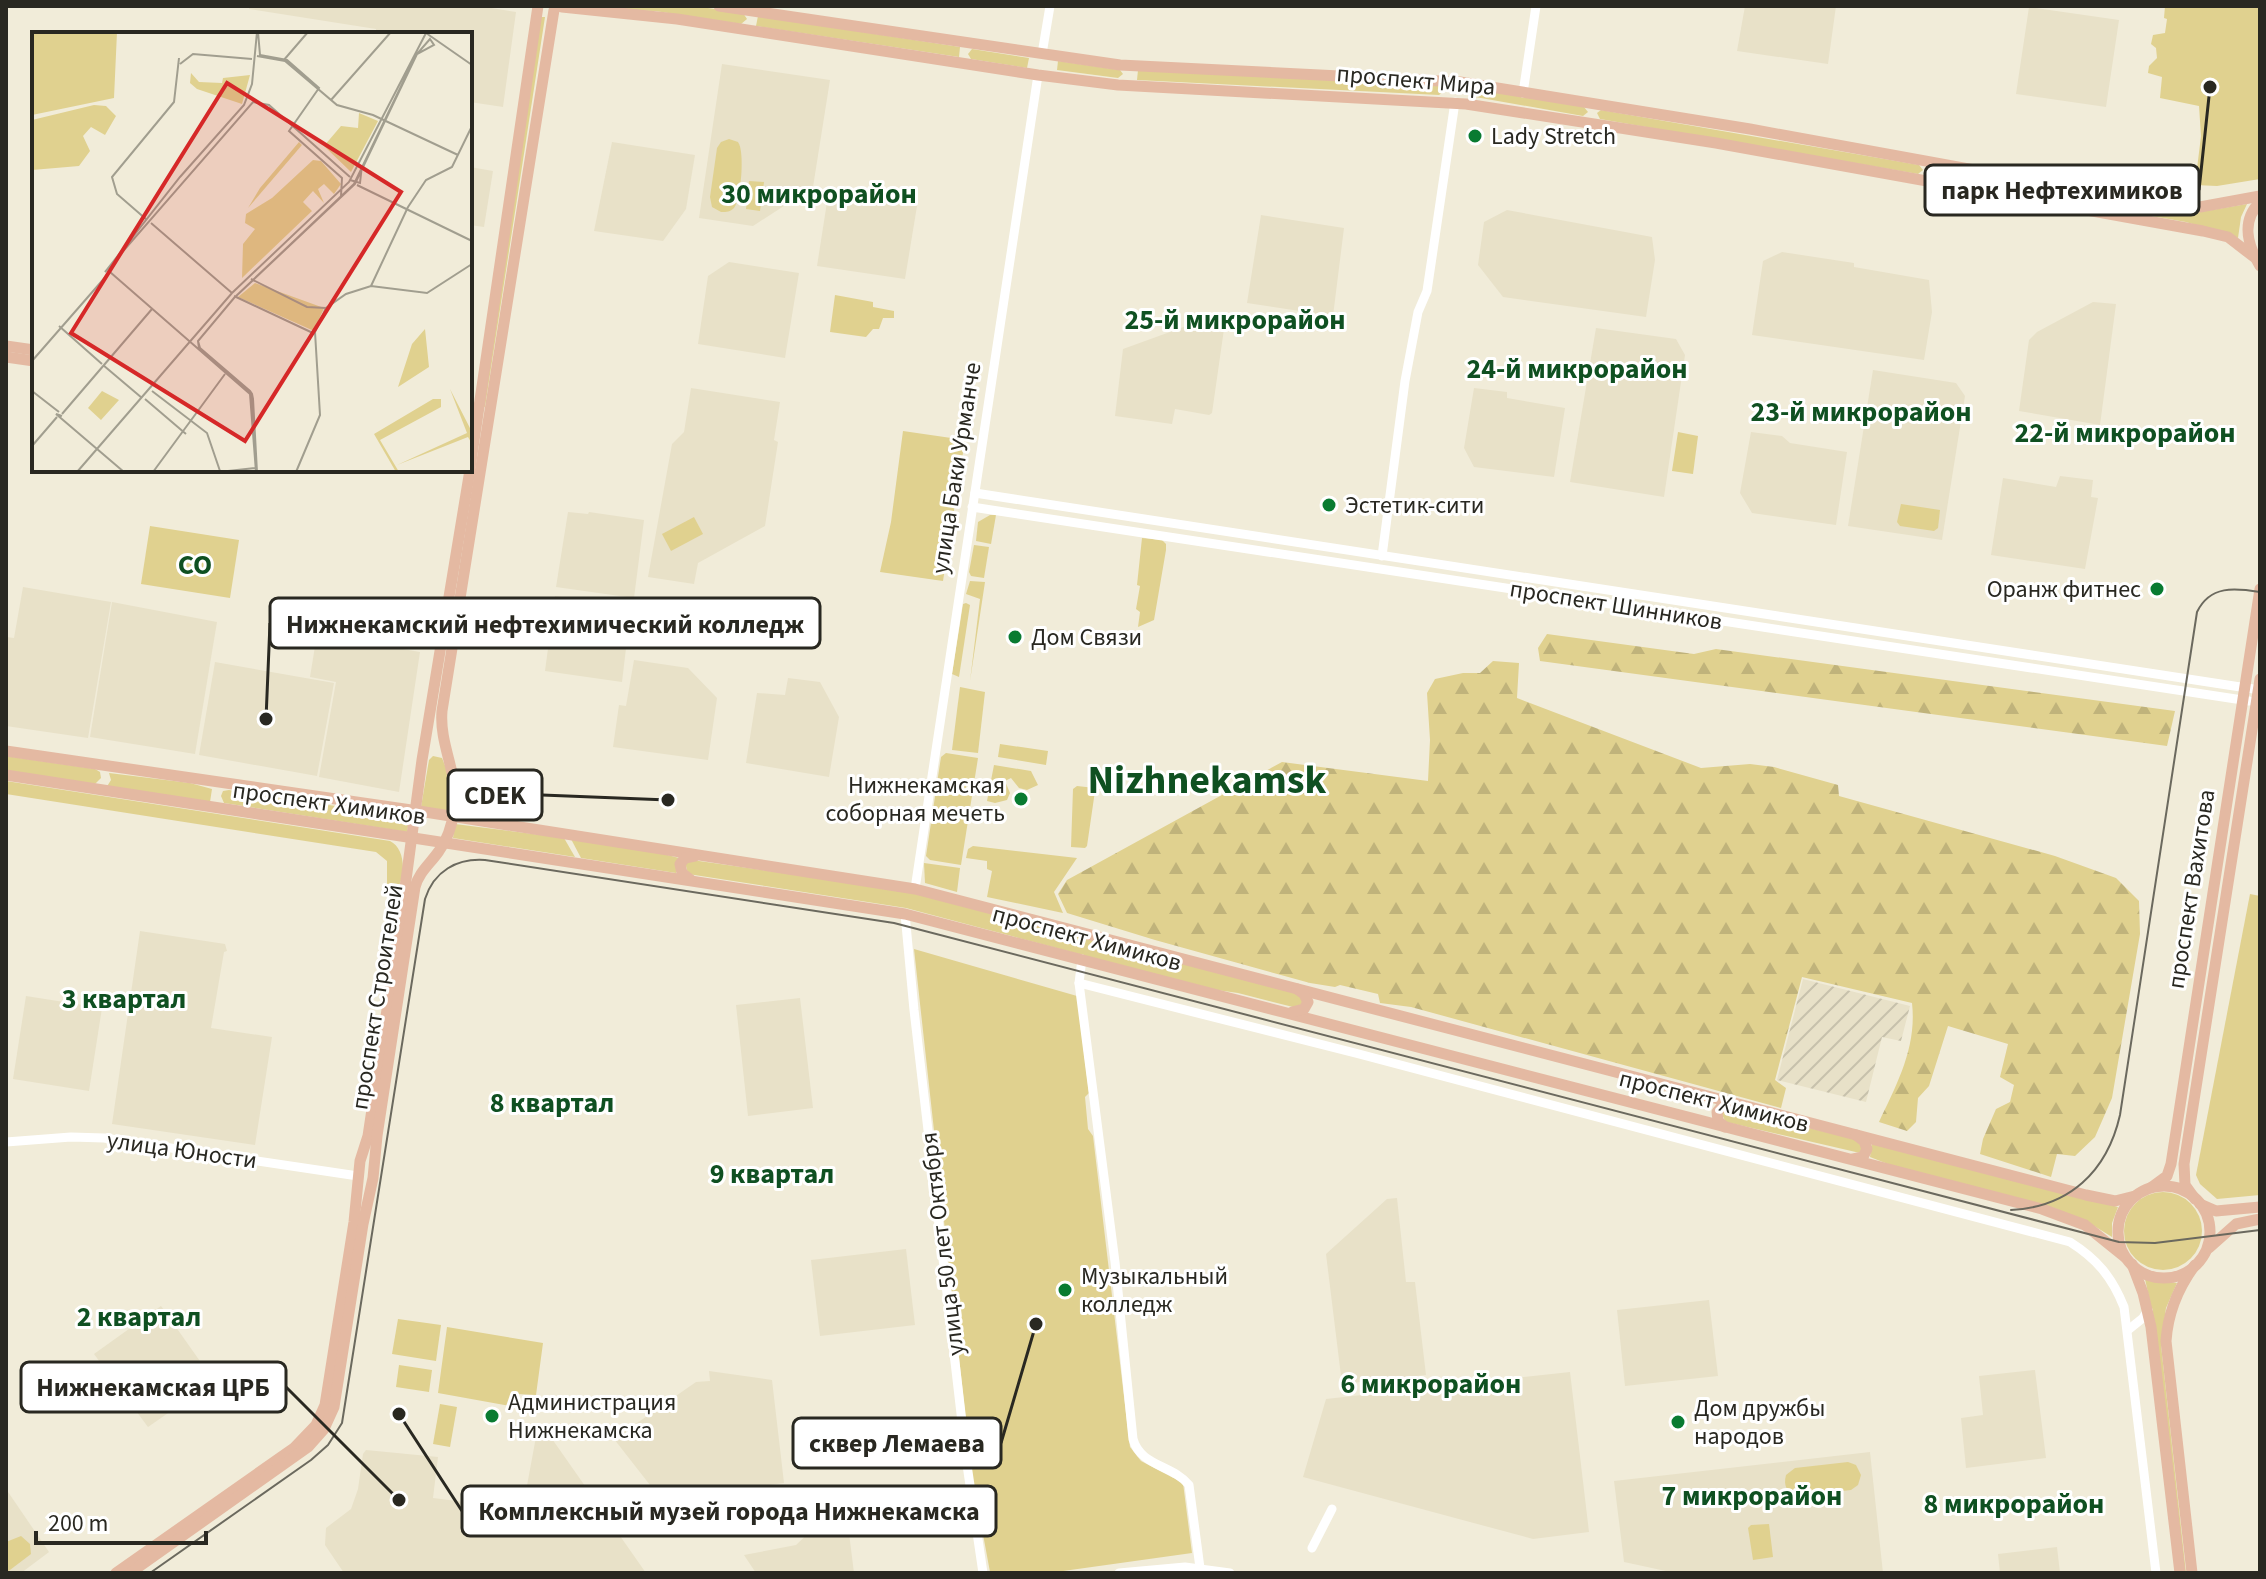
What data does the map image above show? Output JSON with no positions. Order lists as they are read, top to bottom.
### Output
{
  "streets": {
    "main road": [
      "проспект Мира",
      "улица Баки Урманче",
      "проспект Химиков",
      "проспект Вахитова",
      "проспект Строителей"
    ],
    "street": ["проспект Шинников", "улица Юности", "улица 50 лет Октября"]
  },
  "crossings": [
    ["проспект Мира", "улица Баки Урманче"],
    ["проспект Мира", "проспект Строителей"],
    ["улица Баки Урманче", "проспект Шинников"],
    ["улица Баки Урманче", "проспект Химиков"],
    ["проспект Шинников", "проспект Вахитова"],
    ["проспект Химиков", "проспект Вахитова"],
    ["проспект Химиков", "проспект Строителей"],
    ["проспект Химиков", "улица 50 лет Октября"],
    ["проспект Строителей", "улица Юности"]
  ],
  "districts": [
    "30 микрорайон",
    "25-й микрорайон",
    "24-й микрорайон",
    "23-й микрорайон",
    "22-й микрорайон",
    "СО",
    "Nizhnekamsk",
    "3 квартал",
    "8 квартал",
    "9 квартал",
    "2 квартал",
    "6 микрорайон",
    "7 микрорайон",
    "8 микрорайон"
  ],
  "places": [
    "парк Нефтехимиков",
    "Lady Stretch",
    "Эстетик-сити",
    "Оранж фитнес",
    "Дом Связи",
    "Нижнекамский нефтехимический колледж",
    "Нижнекамская соборная мечеть",
    "CDEK",
    "Музыкальный колледж",
    "сквер Лемаева",
    "Комплексный музей города Нижнекамска",
    "Администрация Нижнекамска",
    "Дом дружбы народов",
    "Нижнекамская ЦРБ"
  ],
  "scale_bar": "200 m"
}
